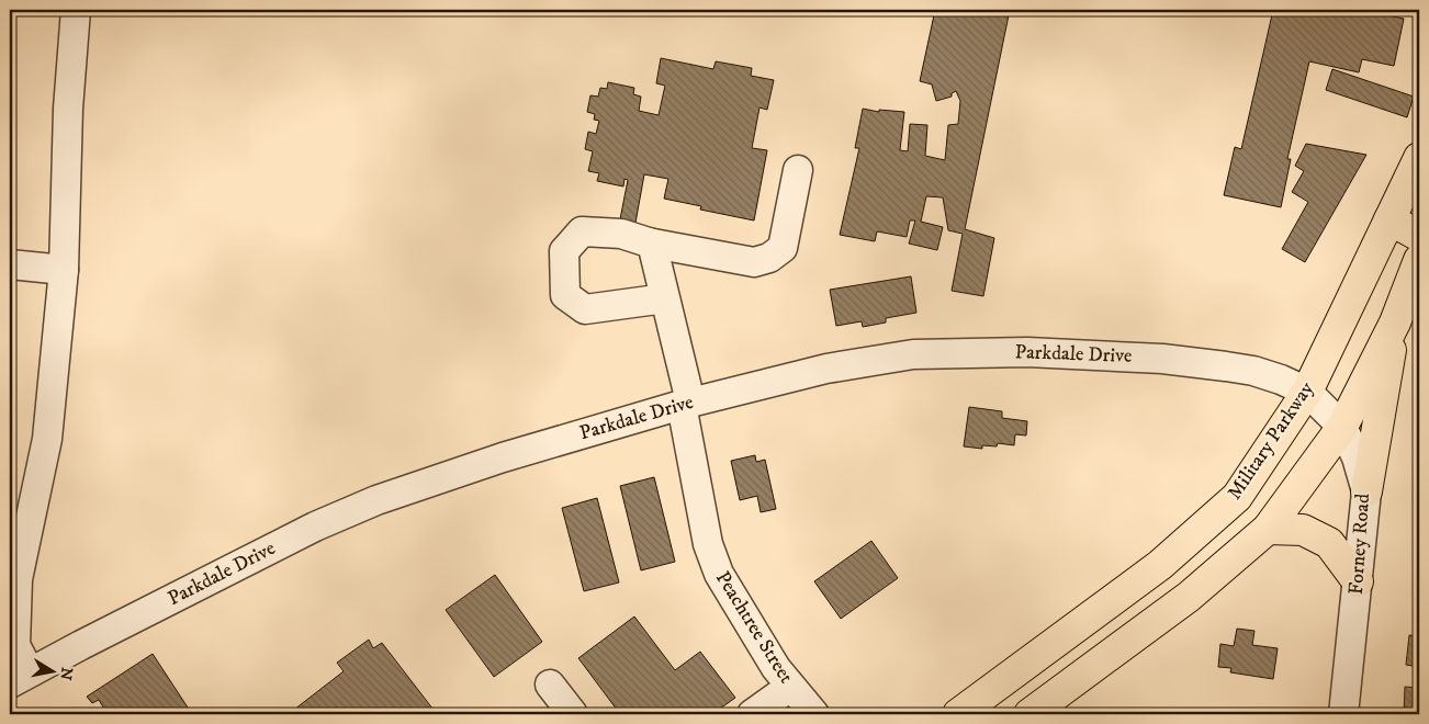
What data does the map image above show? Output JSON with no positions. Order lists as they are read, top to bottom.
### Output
{
  "streets": {
    "main road": ["Military Parkway"],
    "street": ["Parkdale Drive", "Forney Road", "Peachtree Street"]
  },
  "crossings": [
    ["Parkdale Drive", "Military Parkway"],
    ["Parkdale Drive", "Forney Road"],
    ["Parkdale Drive", "Peachtree Street"],
    ["Military Parkway", "Forney Road"]
  ],
  "north": "right"
}
